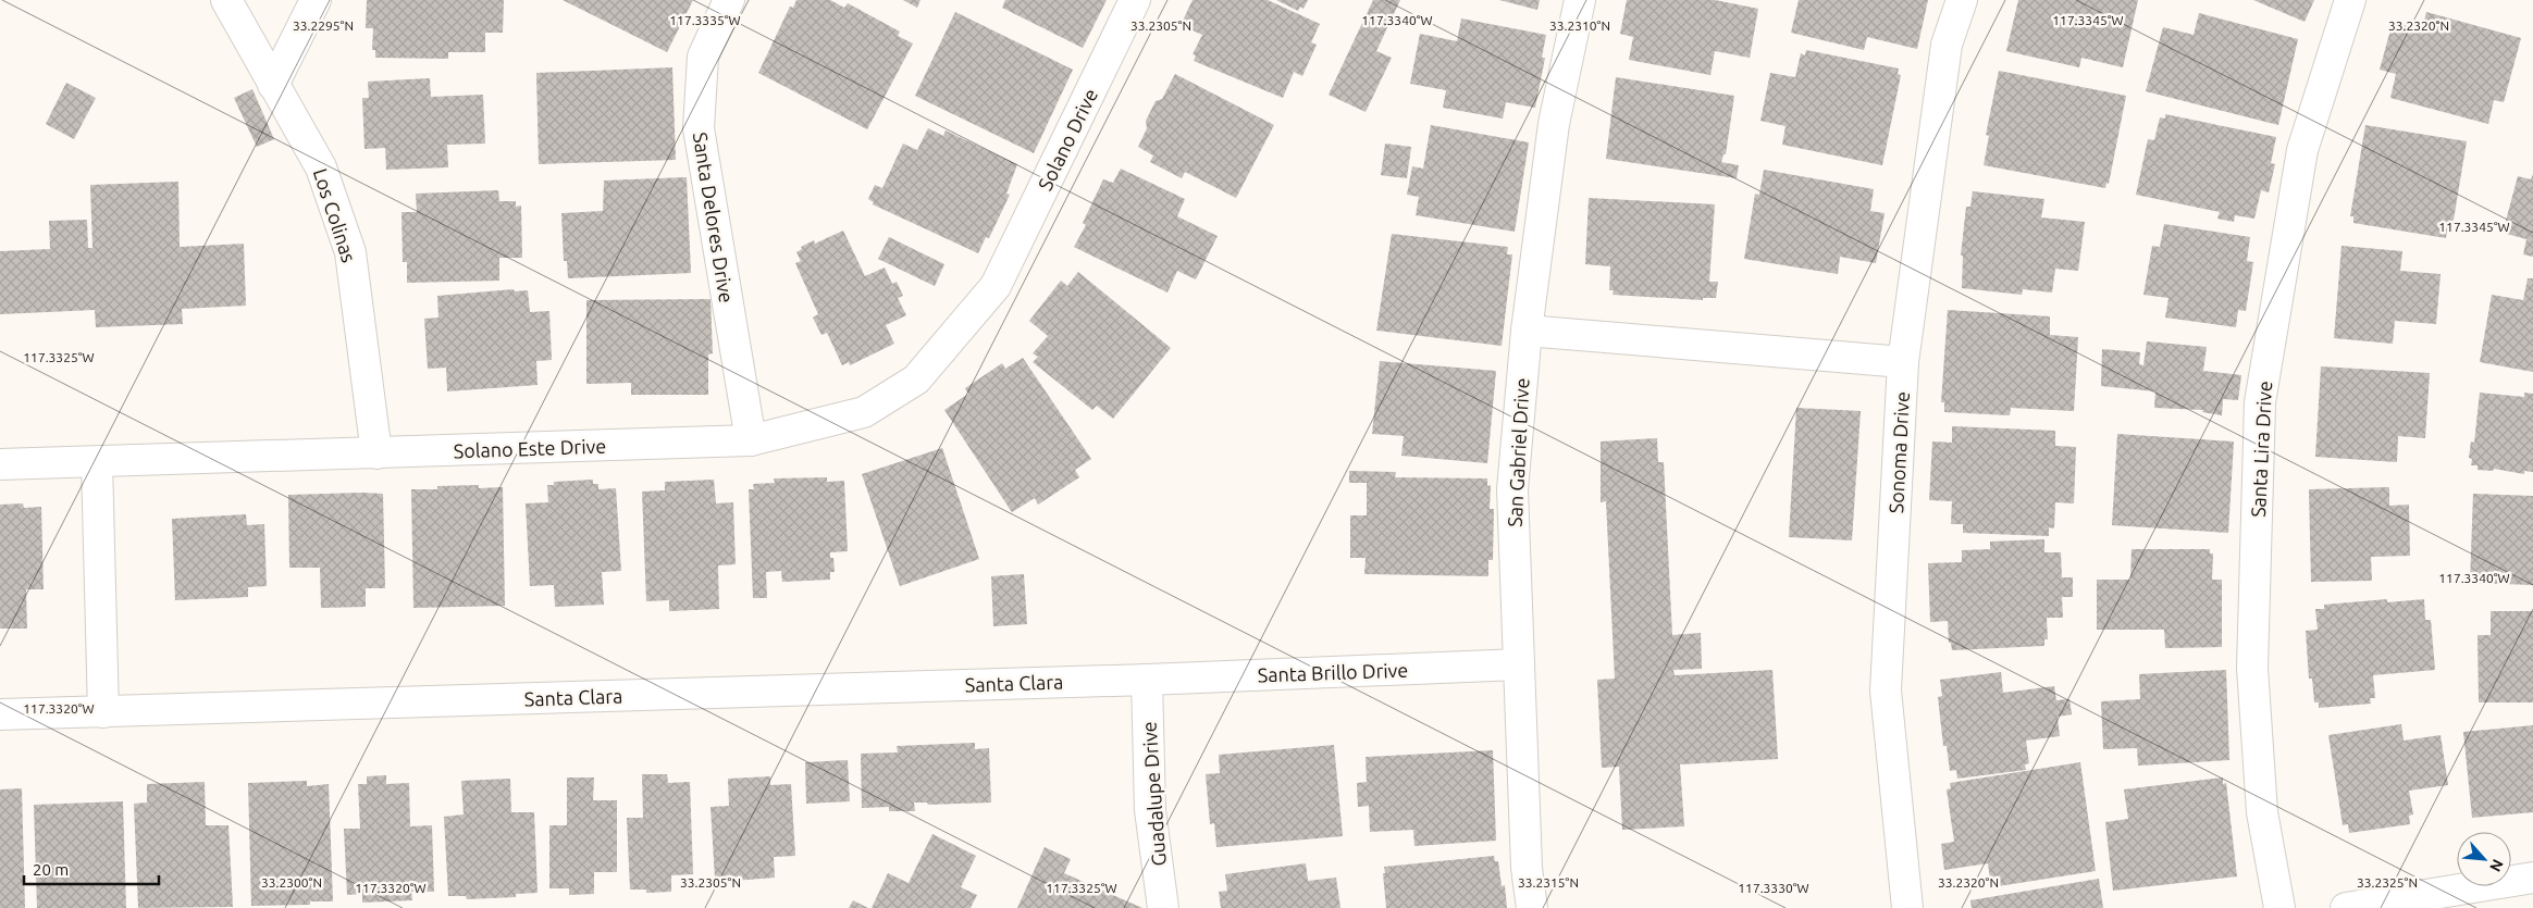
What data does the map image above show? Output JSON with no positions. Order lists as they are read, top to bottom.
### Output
{
  "streets": {
    "lane": [
      "Solano Drive",
      "Los Colinas",
      "Santa Delores Drive",
      "Solano Este Drive",
      "Santa Lira Drive",
      "San Gabriel Drive",
      "Sonoma Drive",
      "Santa Brillo Drive",
      "Santa Clara",
      "Guadalupe Drive"
    ]
  },
  "crossings": [
    ["Solano Drive", "Solano Este Drive"],
    ["Los Colinas", "Solano Este Drive"],
    ["Santa Delores Drive", "Solano Este Drive"],
    ["San Gabriel Drive", "Santa Brillo Drive"],
    ["Santa Brillo Drive", "Santa Clara"],
    ["Santa Brillo Drive", "Guadalupe Drive"],
    ["Santa Clara", "Guadalupe Drive"]
  ],
  "scale_bar": "20 m",
  "north": "bottom right",
  "coordinates": [
    "117.3335°W",
    "117.3340°W",
    "117.3345°W",
    "33.2295°N",
    "33.2305°N",
    "33.2310°N",
    "33.2320°N",
    "117.3325°W",
    "117.3320°W",
    "33.2300°N",
    "33.2315°N",
    "33.2325°N",
    "117.3330°W"
  ]
}
